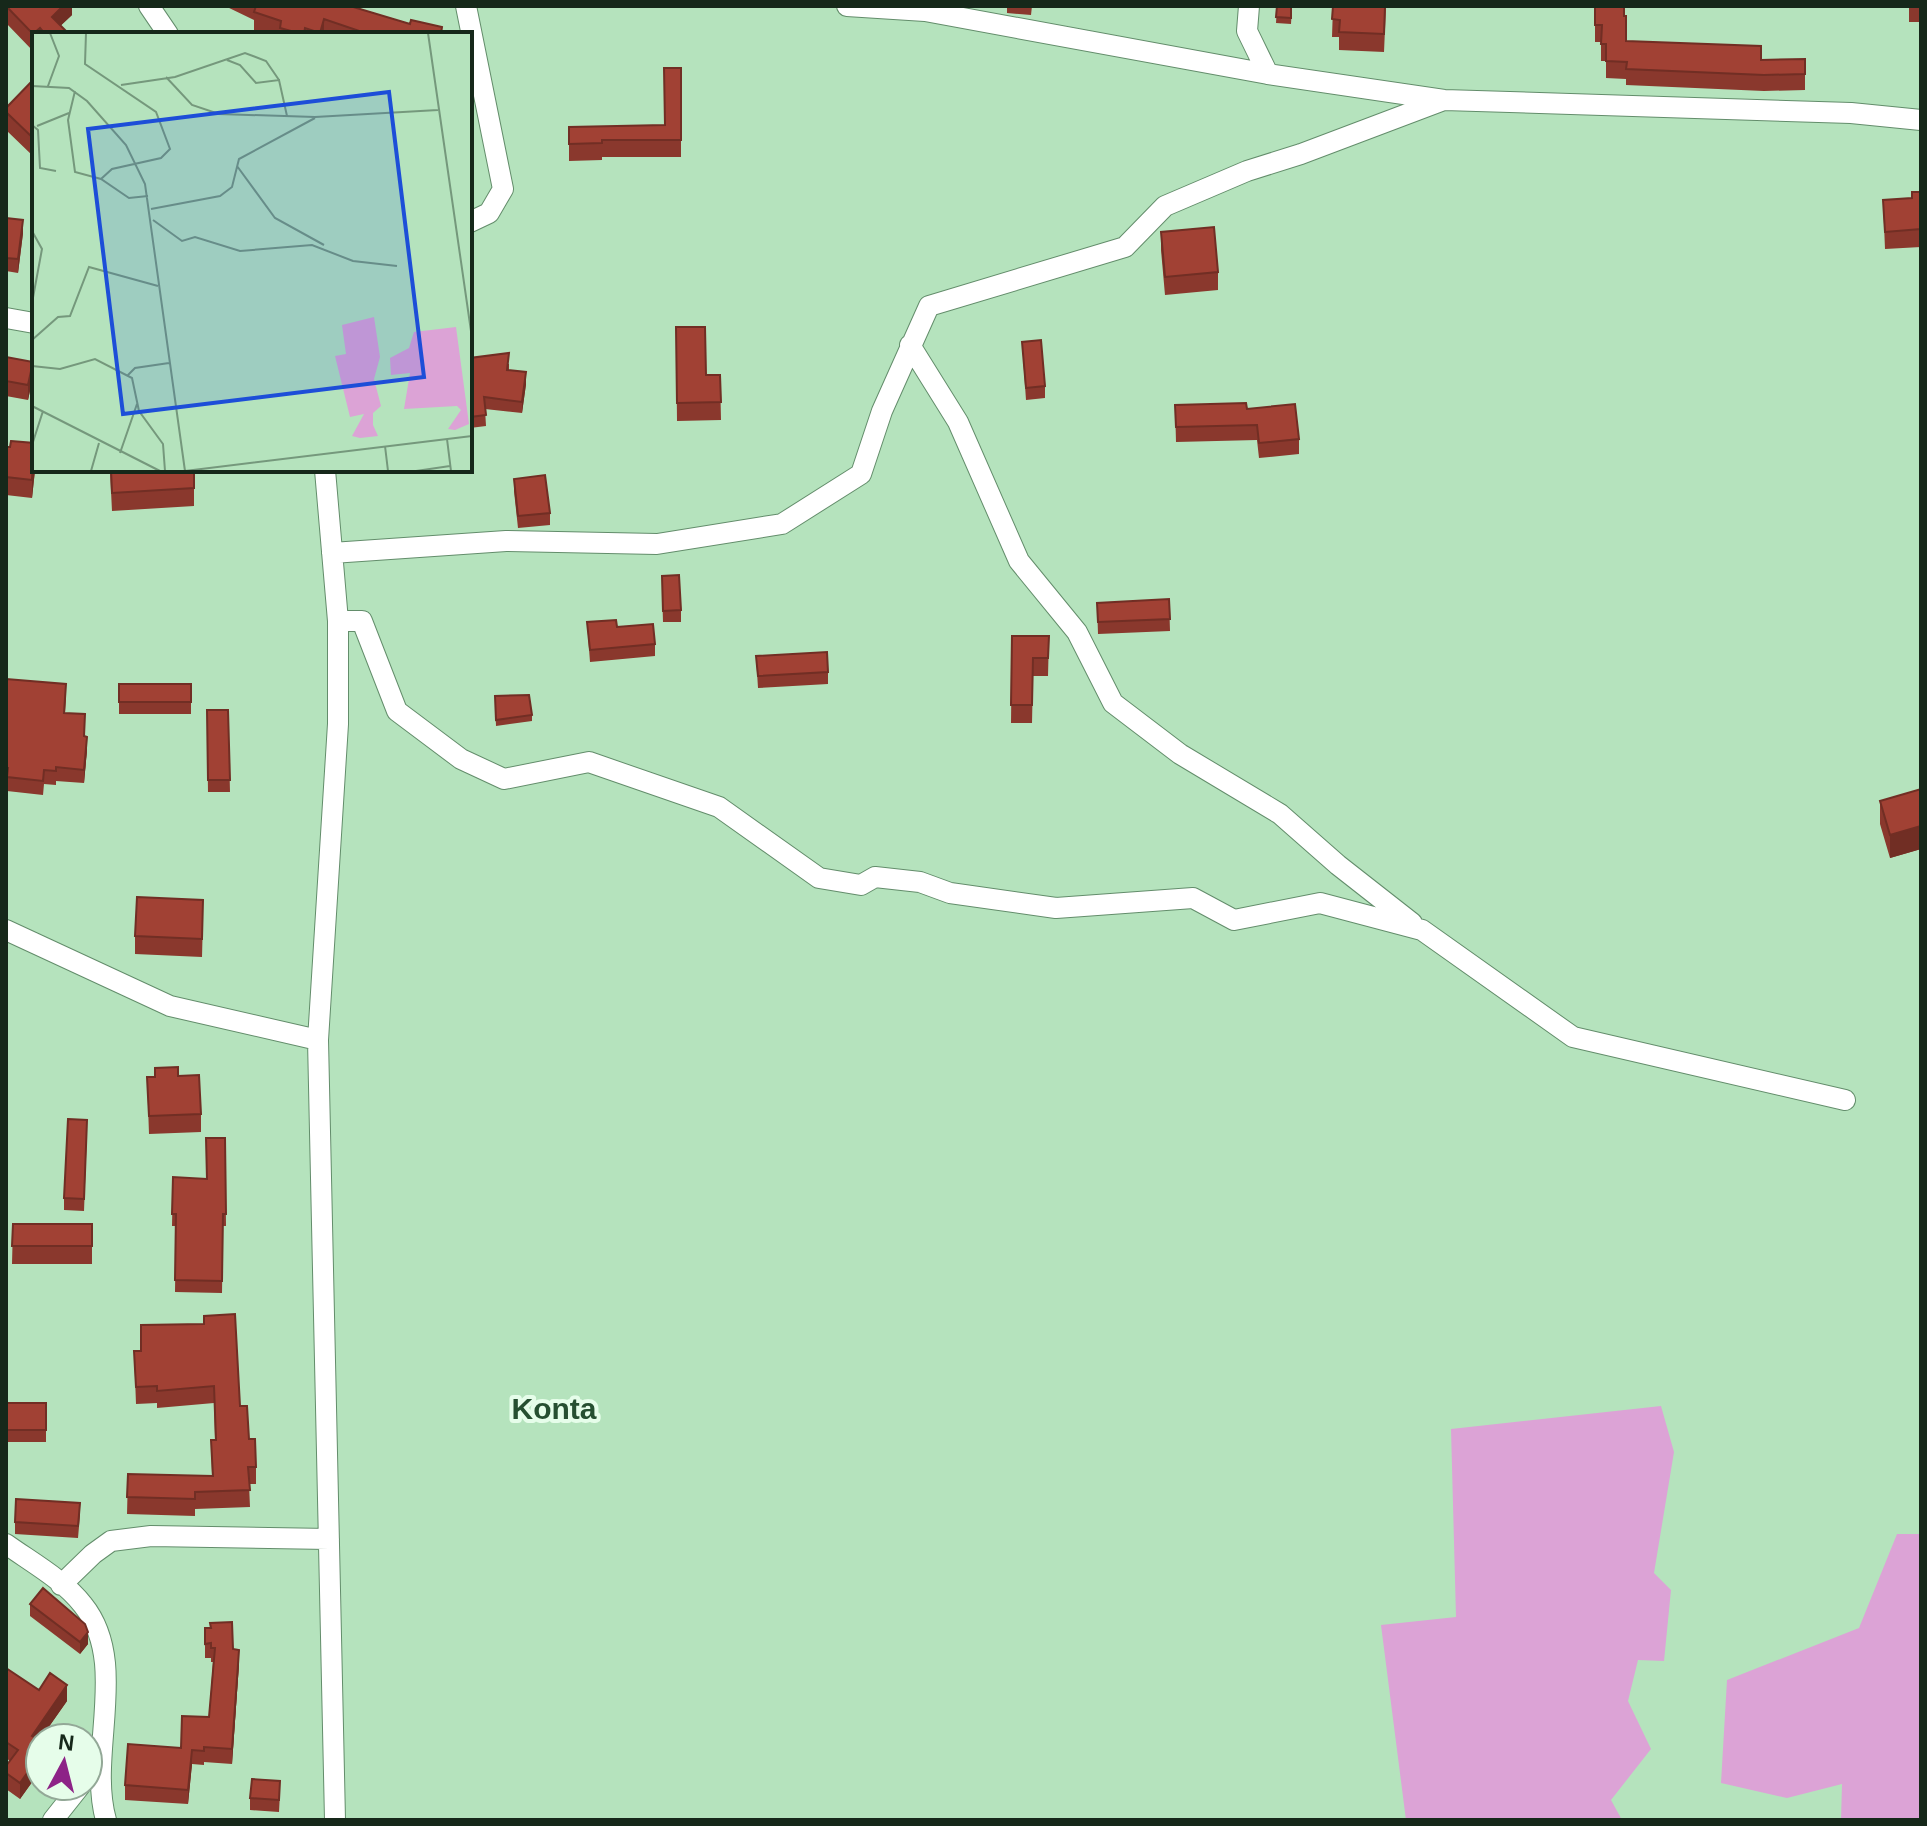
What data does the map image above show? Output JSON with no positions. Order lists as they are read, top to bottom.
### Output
{
  "districts": ["Konta"],
  "north": "top"
}
